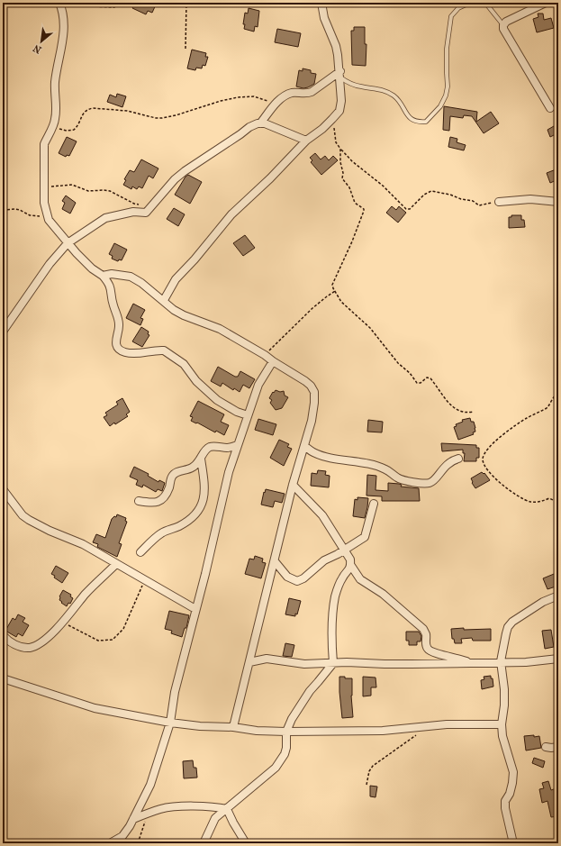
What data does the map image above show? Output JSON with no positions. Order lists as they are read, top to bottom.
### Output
{
  "north": "bottom left"
}
